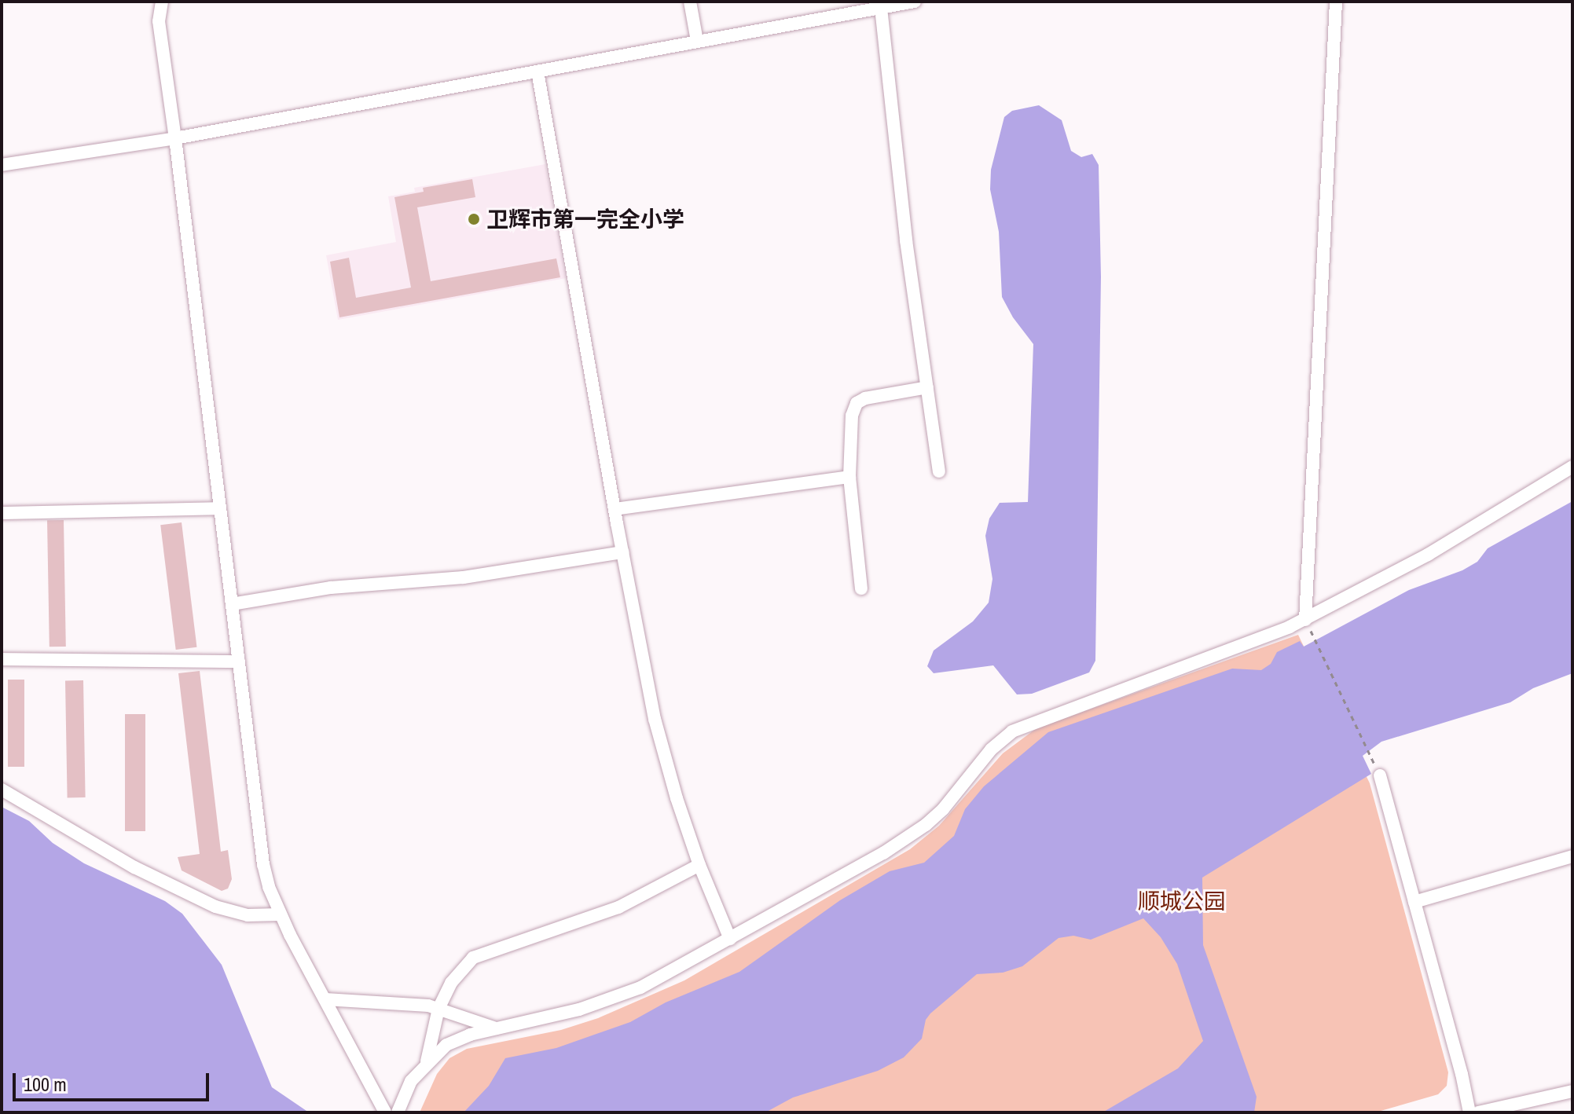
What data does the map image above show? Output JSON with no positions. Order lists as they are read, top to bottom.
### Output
{
  "parks": ["顺城公园"],
  "places": ["卫辉市第一完全小学"],
  "scale_bar": "100 m"
}
